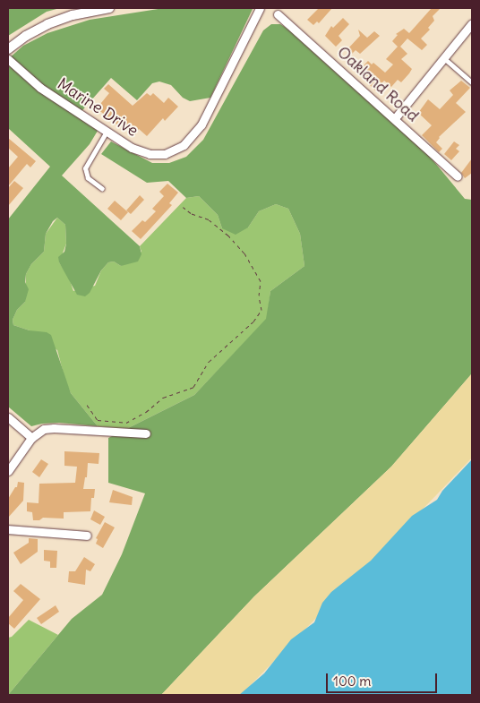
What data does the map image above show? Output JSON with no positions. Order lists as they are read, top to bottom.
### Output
{
  "streets": {
    "street": ["Oakland Road", "Marine Drive"]
  },
  "scale_bar": "100 m"
}
